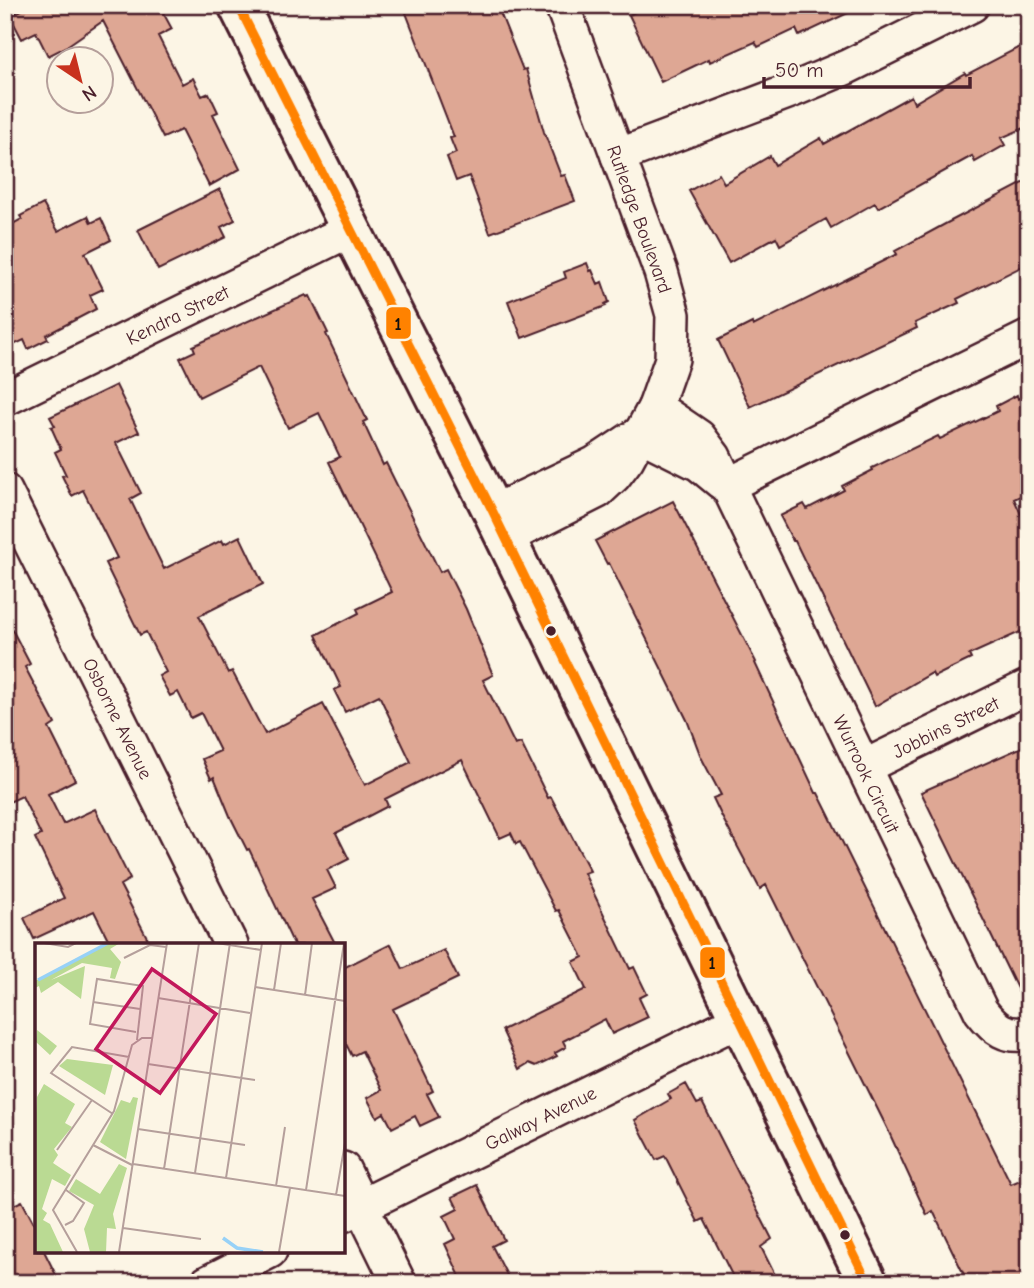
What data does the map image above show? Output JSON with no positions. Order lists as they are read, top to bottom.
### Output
{
  "streets": {
    "street": [
      "Rutledge Boulevard",
      "Kendra Street",
      "Osborne Avenue",
      "Jobbins Street",
      "Wurrook Circuit",
      "Galway Avenue"
    ]
  },
  "crossings": [
    ["Rutledge Boulevard", "Wurrook Circuit"],
    ["Jobbins Street", "Wurrook Circuit"]
  ],
  "lines": ["transit line 1"],
  "scale_bar": "50 m",
  "north": "bottom right"
}
